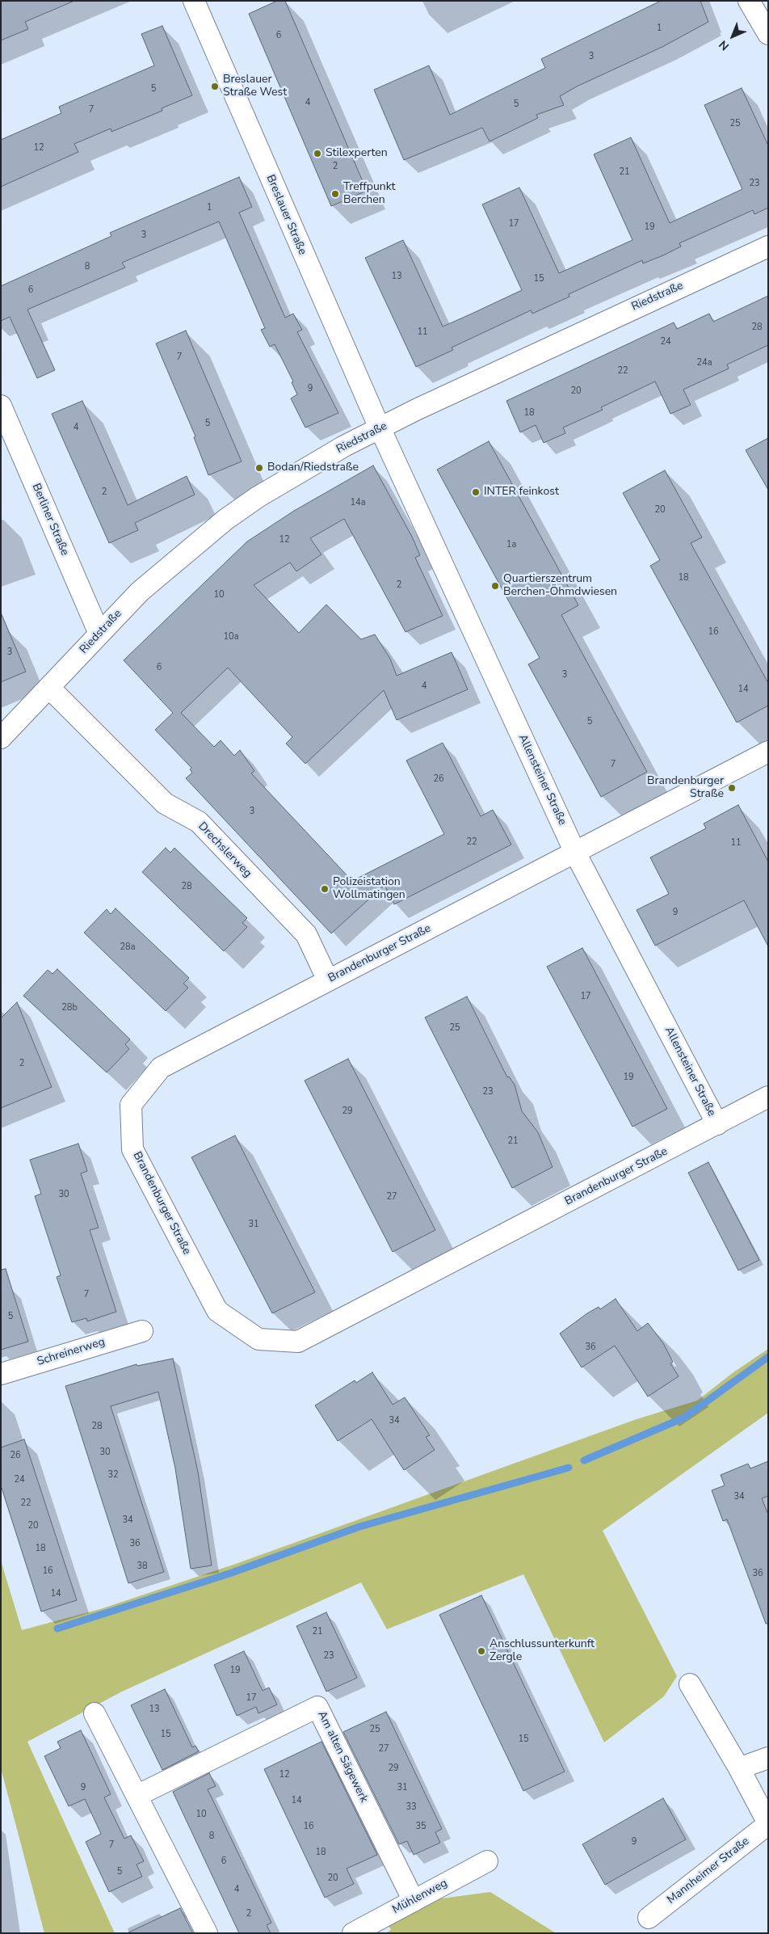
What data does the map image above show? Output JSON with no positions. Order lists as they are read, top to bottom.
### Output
{
  "streets": {
    "street": [
      "Breslauer Straße",
      "Riedstraße",
      "Berliner Straße",
      "Allensteiner Straße",
      "Drechslerweg",
      "Brandenburger Straße",
      "Schreinerweg",
      "Am alten Sägewerk",
      "Mannheimer Straße",
      "Mühlenweg"
    ]
  },
  "crossings": [
    ["Breslauer Straße", "Riedstraße"],
    ["Breslauer Straße", "Allensteiner Straße"],
    ["Riedstraße", "Berliner Straße"],
    ["Riedstraße", "Allensteiner Straße"],
    ["Riedstraße", "Drechslerweg"],
    ["Allensteiner Straße", "Brandenburger Straße"],
    ["Drechslerweg", "Brandenburger Straße"],
    ["Am alten Sägewerk", "Mühlenweg"]
  ],
  "places": [
    "Breslauer Straße West",
    "Stilexperten",
    "Treffpunkt Berchen",
    "Bodan/Riedstraße",
    "INTER feinkost",
    "Quartierszentrum Berchen-Öhmdwiesen",
    "Brandenburger Straße",
    "Polizeistation Wollmatingen",
    "Anschlussunterkunft Zergle"
  ],
  "house_numbers": [
    "1",
    "6",
    "3",
    "5",
    "4",
    "5",
    "7",
    "25",
    "12",
    "2",
    "21",
    "23",
    "1",
    "17",
    "19",
    "3",
    "8",
    "13",
    "15",
    "6",
    "28",
    "11",
    "24",
    "7",
    "24a",
    "22",
    "9",
    "20",
    "18",
    "5",
    "4",
    "2",
    "14a",
    "20",
    "12",
    "1a",
    "18",
    "2",
    "10",
    "16",
    "10a",
    "3",
    "6",
    "3",
    "4",
    "14",
    "5",
    "7",
    "26",
    "3",
    "22",
    "11",
    "28",
    "9",
    "28a",
    "17",
    "28b",
    "25",
    "2",
    "19",
    "23",
    "29",
    "21",
    "30",
    "27",
    "31",
    "7",
    "5",
    "36",
    "34",
    "28",
    "30",
    "26",
    "32",
    "24",
    "34",
    "22",
    "34",
    "20",
    "36",
    "18",
    "38",
    "16",
    "36",
    "14",
    "21",
    "23",
    "19",
    "17",
    "13",
    "25",
    "15",
    "15",
    "27",
    "29",
    "12",
    "9",
    "31",
    "14",
    "33",
    "10",
    "16",
    "35",
    "8",
    "9",
    "7",
    "18",
    "6",
    "5",
    "20",
    "4",
    "2"
  ],
  "north": "bottom left"
}
